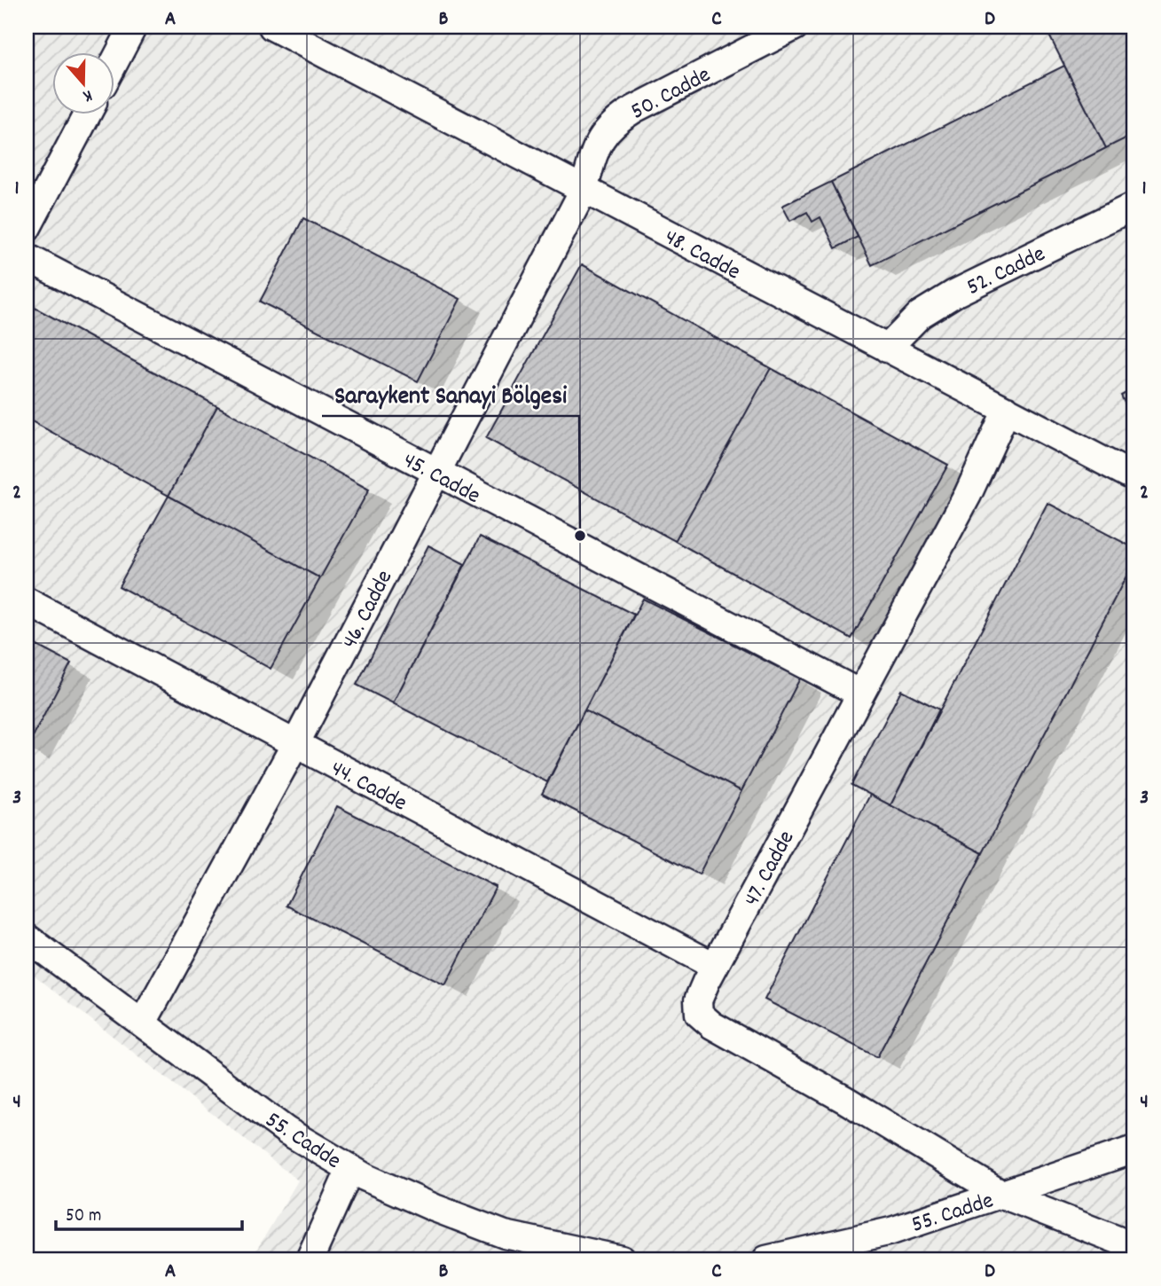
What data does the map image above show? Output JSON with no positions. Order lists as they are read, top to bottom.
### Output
{
  "streets": {
    "street": [
      "50. Cadde",
      "48. Cadde",
      "52. Cadde",
      "45. Cadde",
      "46. Cadde",
      "44. Cadde",
      "47. Cadde",
      "55. Cadde"
    ]
  },
  "crossings": [
    ["50. Cadde", "48. Cadde"],
    ["50. Cadde", "46. Cadde"],
    ["48. Cadde", "52. Cadde"],
    ["48. Cadde", "46. Cadde"],
    ["48. Cadde", "47. Cadde"],
    ["45. Cadde", "46. Cadde"],
    ["45. Cadde", "47. Cadde"],
    ["46. Cadde", "44. Cadde"],
    ["46. Cadde", "55. Cadde"],
    ["44. Cadde", "47. Cadde"],
    ["47. Cadde", "55. Cadde"]
  ],
  "places": ["Saraykent Sanayi Bölgesi"],
  "scale_bar": "50 m",
  "north": "bottom",
  "grid": {
    "columns": [
      "A",
      "B",
      "C",
      "D"
    ],
    "rows": [
      "1",
      "2",
      "3",
      "4"
    ]
  }
}
